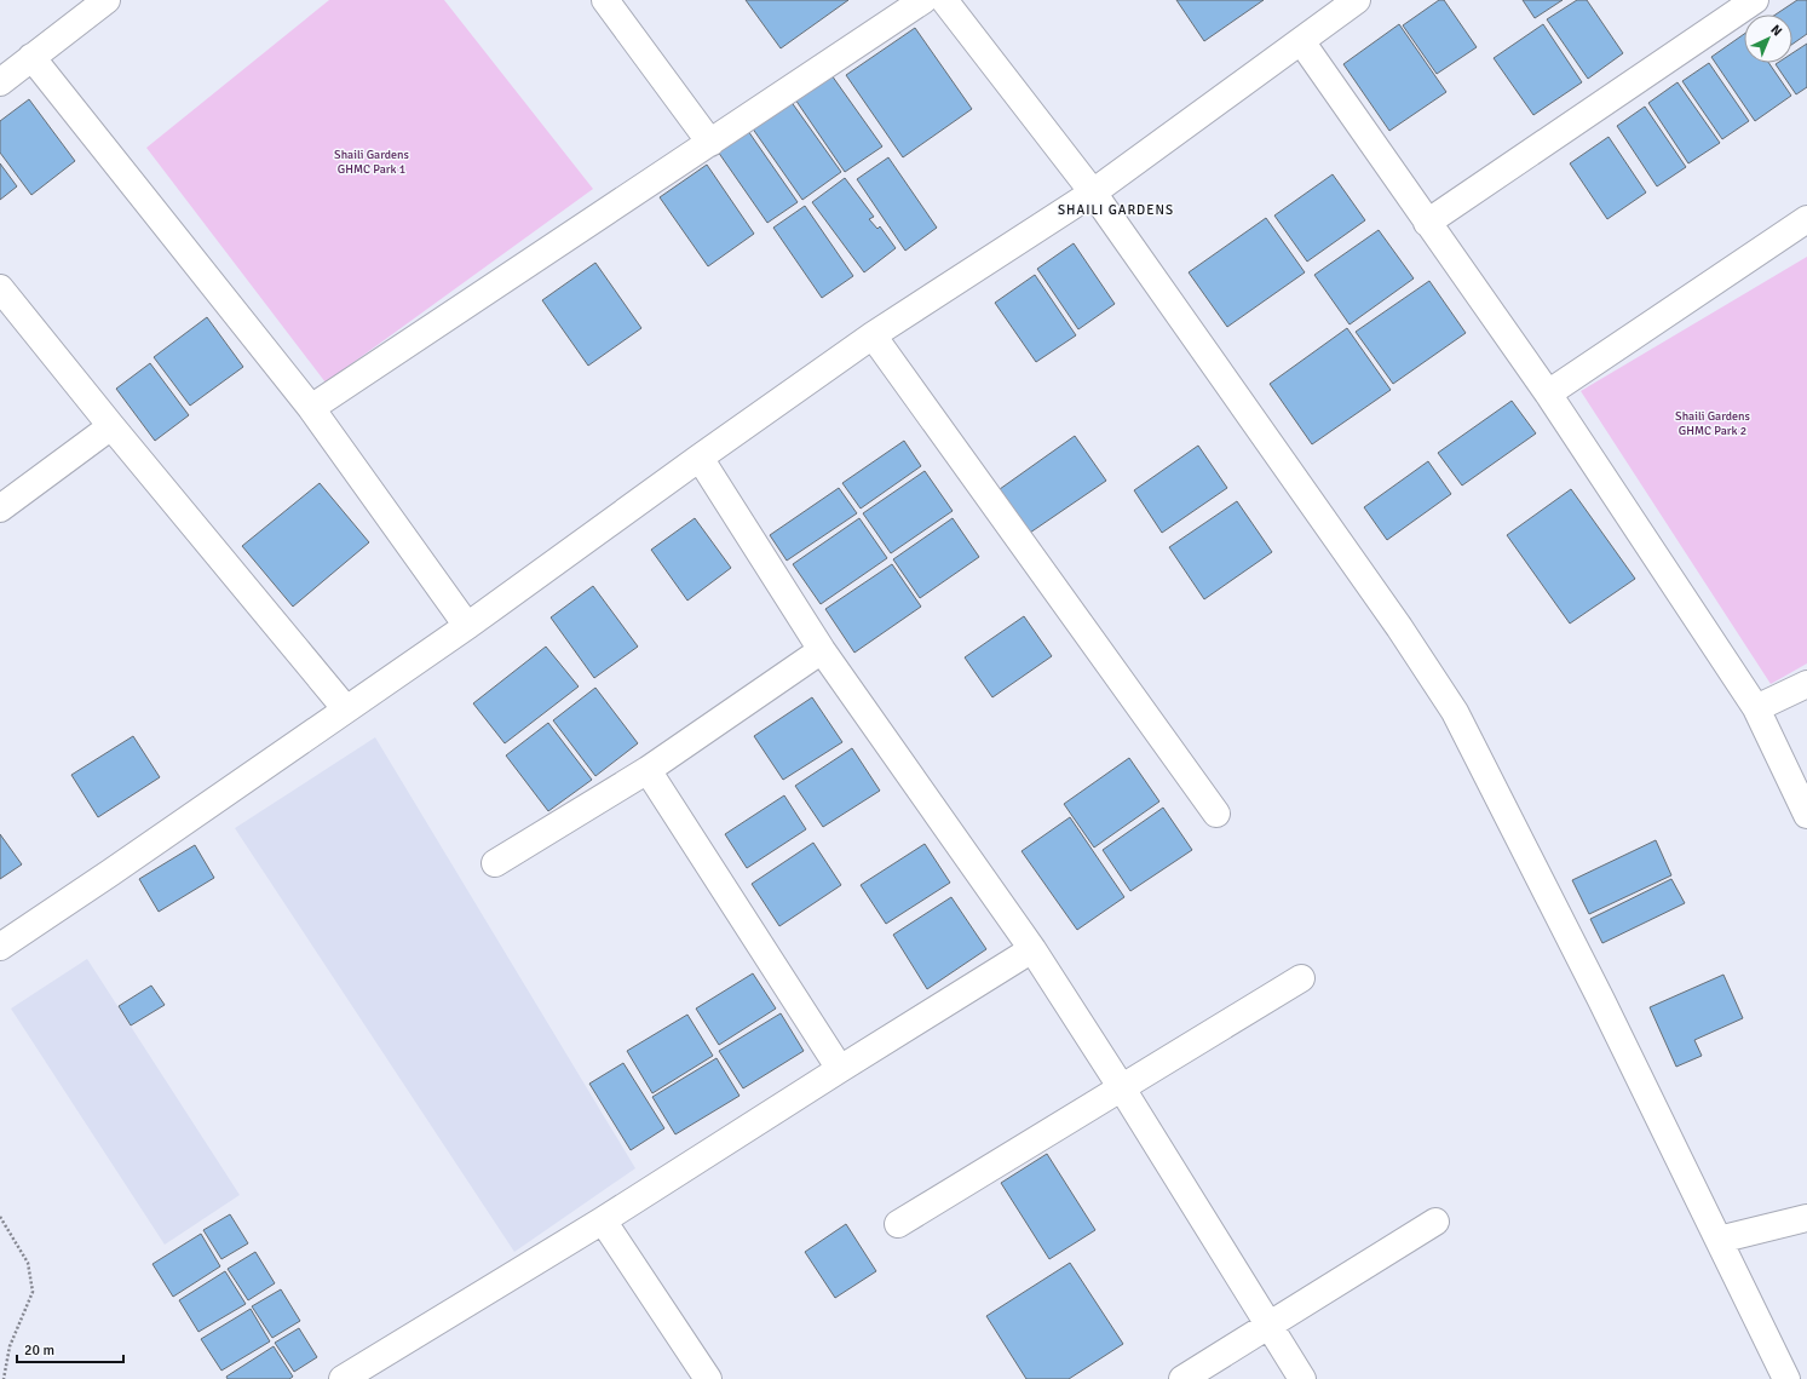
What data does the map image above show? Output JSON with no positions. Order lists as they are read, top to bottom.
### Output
{
  "districts": ["SHAILI GARDENS"],
  "parks": ["Shaili Gardens GHMC Park 1", "Shaili Gardens GHMC Park 2"],
  "scale_bar": "20 m",
  "north": "top right"
}
